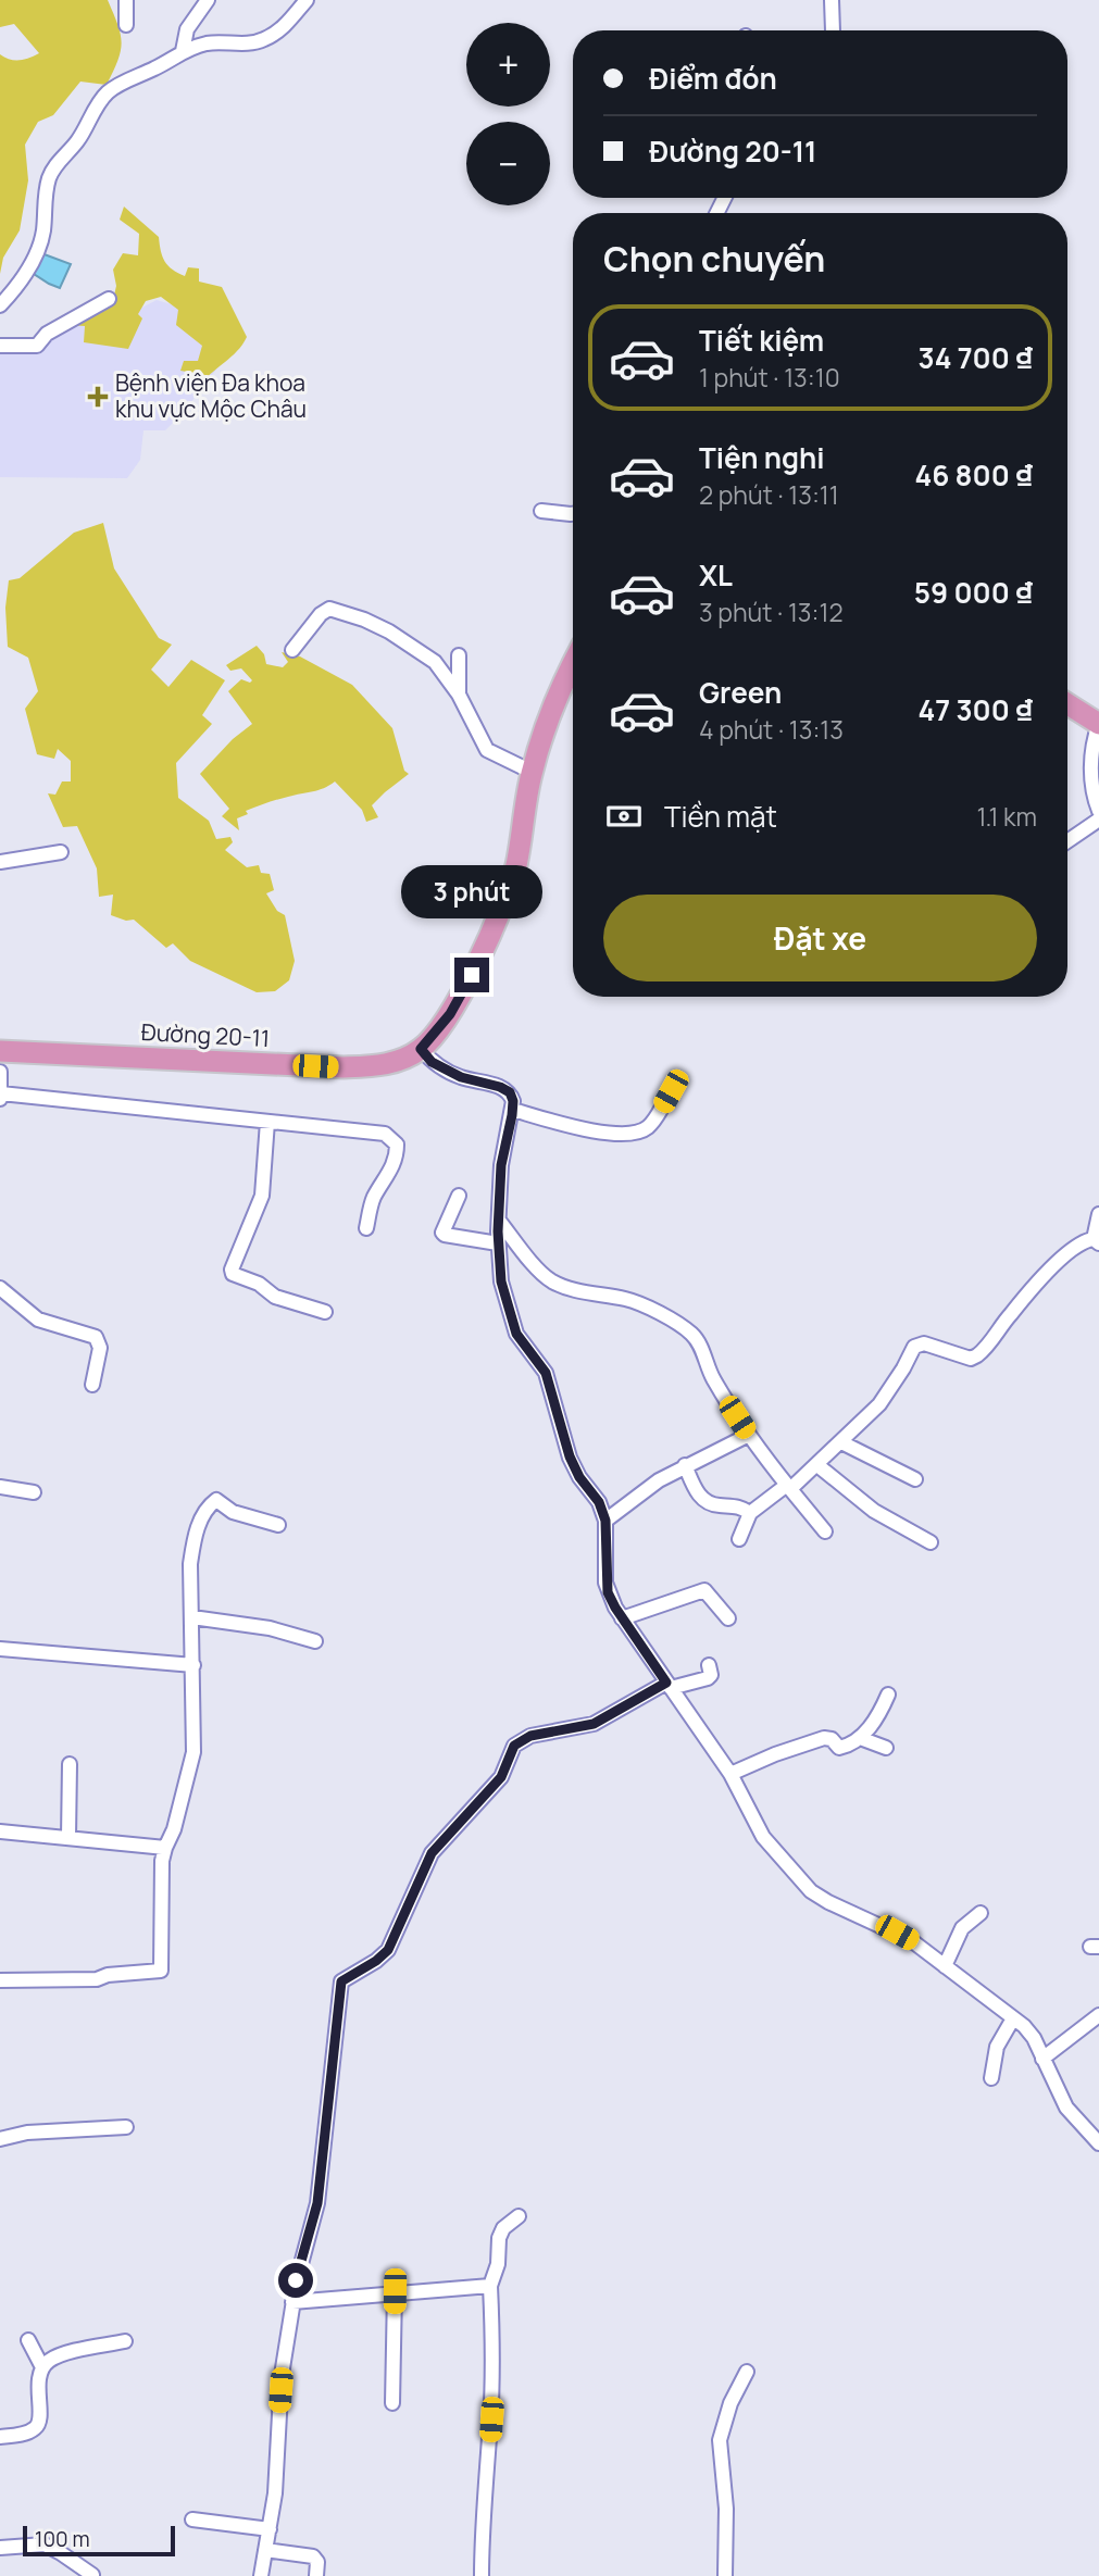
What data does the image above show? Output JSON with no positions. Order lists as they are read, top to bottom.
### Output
{
  "streets": {
    "highway": ["Đường 20-11"]
  },
  "places": {
    "health": ["Bệnh viện Đa khoa khu vực Mộc Châu"]
  },
  "scale_bar": "100 m",
  "page": {
    "map_buttons": ["+", "−"],
    "banner": ["Điểm đón", "Đường 20-11"],
    "heading": "Chọn chuyến",
    "list": [
      {
        "name": "Tiết kiệm",
        "note": "1 phút · 13:10",
        "value": "34 700 ₫"
      },
      {
        "name": "Tiện nghi",
        "note": "2 phút · 13:11",
        "value": "46 800 ₫"
      },
      {
        "name": "XL",
        "note": "3 phút · 13:12",
        "value": "59 000 ₫"
      },
      {
        "name": "Green",
        "note": "4 phút · 13:13",
        "value": "47 300 ₫"
      }
    ],
    "pay": ["Tiền mặt", "1.1 km"],
    "bubble": "3 phút",
    "buttons": "Đặt xe",
    "scale": "100 m"
  }
}
